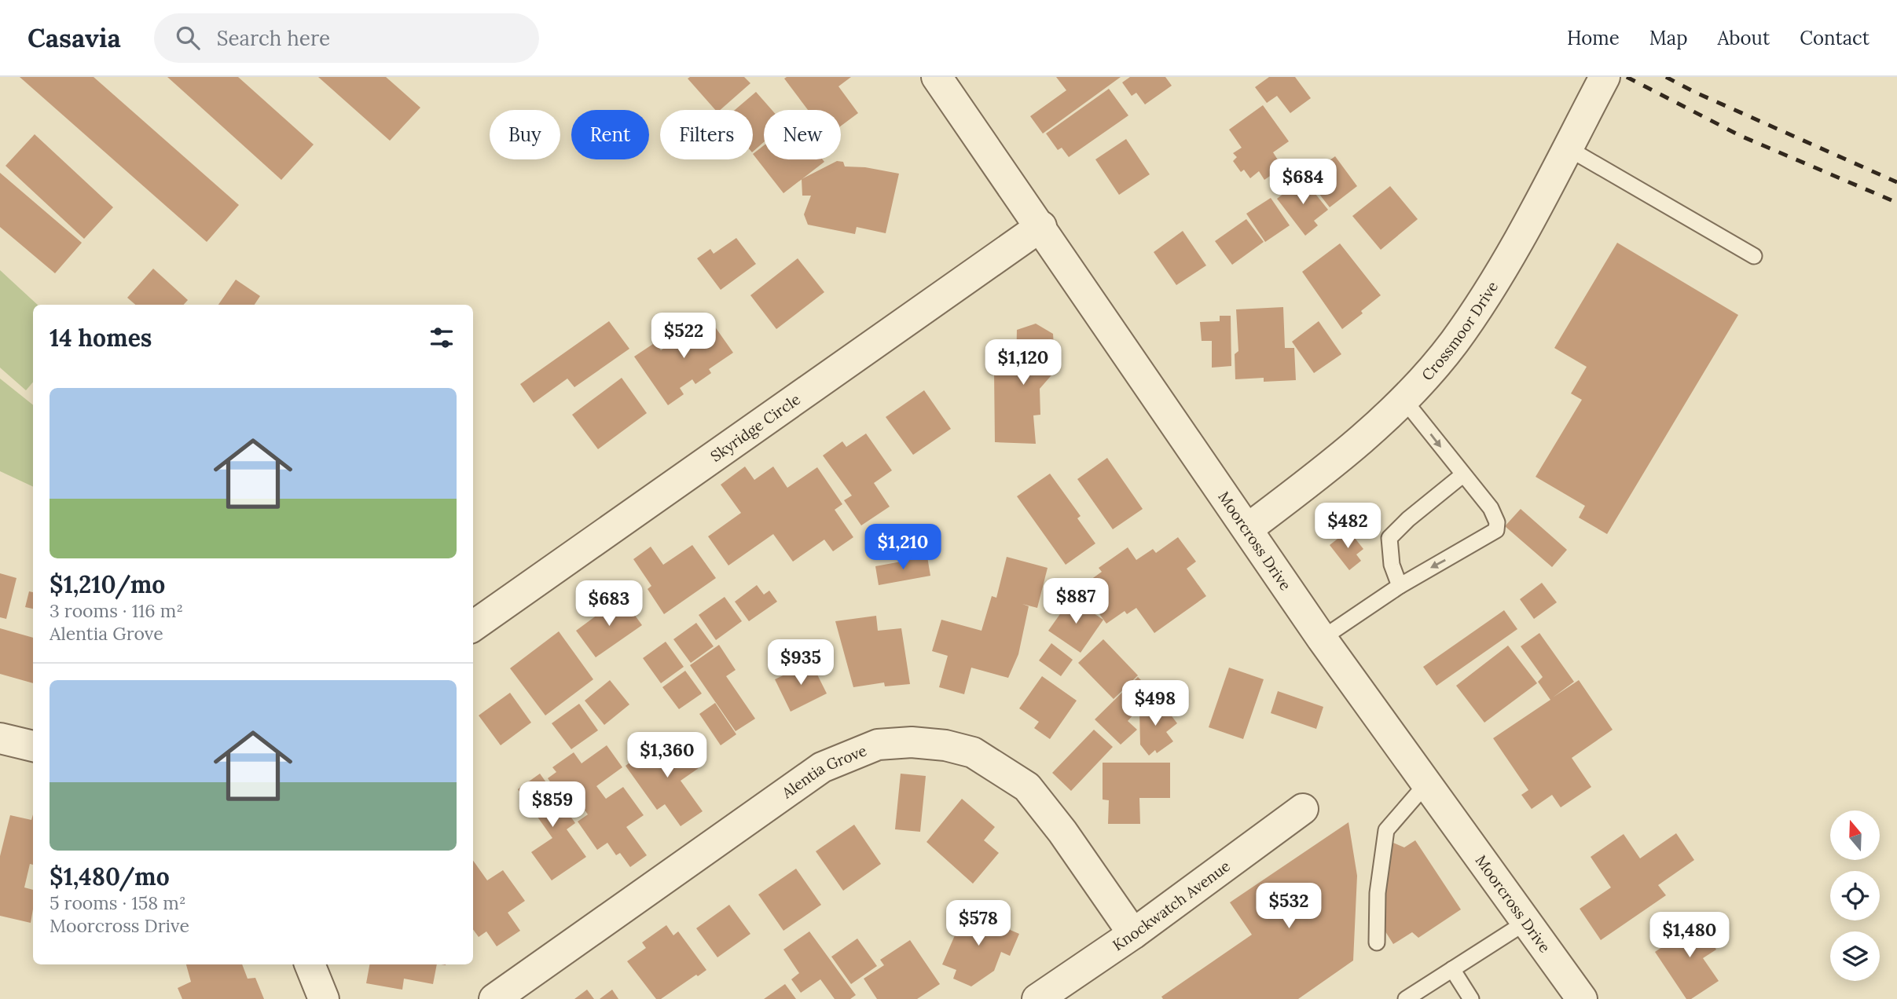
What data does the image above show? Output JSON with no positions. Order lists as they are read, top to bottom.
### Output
{
  "streets": {
    "street": [
      "Crossmoor Drive",
      "Skyridge Circle",
      "Moorcross Drive",
      "Alentia Grove",
      "Knockwatch Avenue"
    ]
  },
  "crossings": [
    ["Crossmoor Drive", "Moorcross Drive"],
    ["Skyridge Circle", "Moorcross Drive"],
    ["Alentia Grove", "Knockwatch Avenue"]
  ],
  "north": "top",
  "page": {
    "header": "Casavia",
    "search": "Search here",
    "nav": [
      "Home",
      "Map",
      "About",
      "Contact"
    ],
    "chip": [
      "Buy",
      "Rent",
      "Filters",
      "New"
    ],
    "price": [
      "$684",
      "$522",
      "$1,120",
      "$482",
      "$1,210",
      "$887",
      "$683",
      "$935",
      "$498",
      "$1,360",
      "$859",
      "$532",
      "$578",
      "$1,480"
    ],
    "heading": "14 homes",
    "list": [
      {
        "name": "$1,210/mo",
        "note": "3 rooms · 116 m² · Alentia Grove"
      },
      {
        "name": "$1,480/mo",
        "note": "5 rooms · 158 m² · Moorcross Drive"
      }
    ]
  }
}
